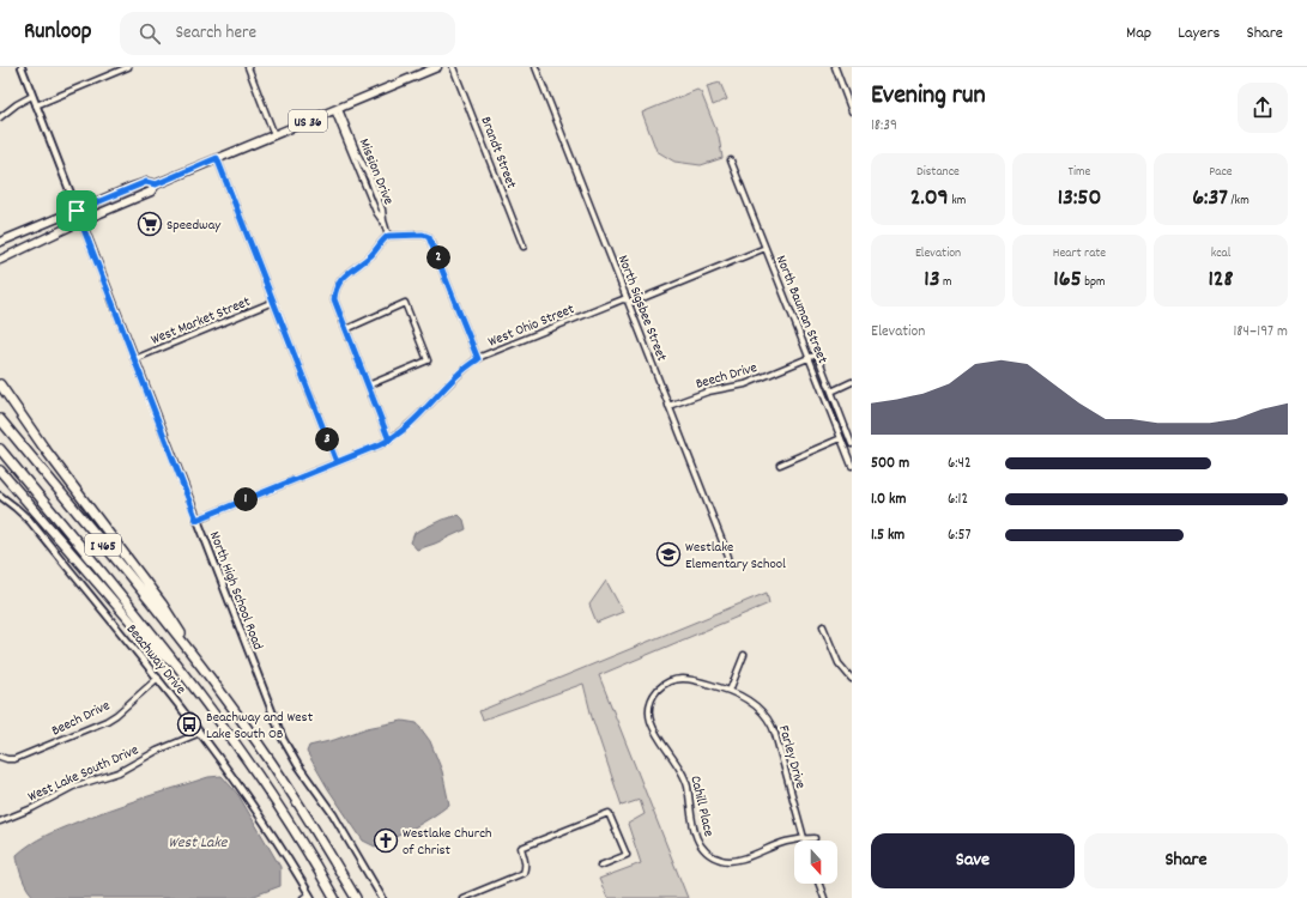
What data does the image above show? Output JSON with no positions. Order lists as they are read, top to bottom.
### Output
{
  "streets": {
    "highway": ["I 465"],
    "main road": ["US 36"],
    "street": [
      "Brandt Street",
      "Mission Drive",
      "North Sigsbee Street",
      "North Bauman Street",
      "West Market Street",
      "West Ohio Street",
      "Beech Drive",
      "North High School Road",
      "Beachway Drive",
      "Farley Drive",
      "West Lake South Drive",
      "Cahill Place"
    ]
  },
  "crossings": [
    ["US 36", "Mission Drive"],
    ["US 36", "North High School Road"],
    ["North Sigsbee Street", "West Ohio Street"],
    ["North Sigsbee Street", "Beech Drive"],
    ["North Bauman Street", "West Ohio Street"],
    ["North Bauman Street", "Beech Drive"],
    ["West Market Street", "North High School Road"],
    ["West Ohio Street", "North High School Road"],
    ["Beech Drive", "Beachway Drive"],
    ["Beachway Drive", "West Lake South Drive"],
    ["Farley Drive", "Cahill Place"]
  ],
  "water": ["West Lake"],
  "places": {
    "supermarket": ["Speedway"],
    "school or university": ["Westlake Elementary School"],
    "bus stop": ["Beachway and West Lake South OB"],
    "church": ["Westlake Church of Christ"]
  },
  "north": "bottom",
  "page": {
    "header": "Runloop",
    "search": "Search here",
    "nav": ["Map", "Layers", "Share"],
    "heading": ["Evening run", "18:39"],
    "stats": [
      ["Distance", "2.09 km"],
      ["Time", "13:50"],
      ["Pace", "6:37 /km"],
      ["Elevation", "13 m"],
      ["Heart rate", "165 bpm"],
      ["kcal", "128"]
    ],
    "pins": ["2", "3", "1"],
    "chart": ["Elevation", "184–197 m"],
    "list": [
      {
        "name": "500 m",
        "note": "6:42"
      },
      {
        "name": "1.0 km",
        "note": "6:12"
      },
      {
        "name": "1.5 km",
        "note": "6:57"
      }
    ],
    "buttons": ["Save", "Share"]
  }
}
